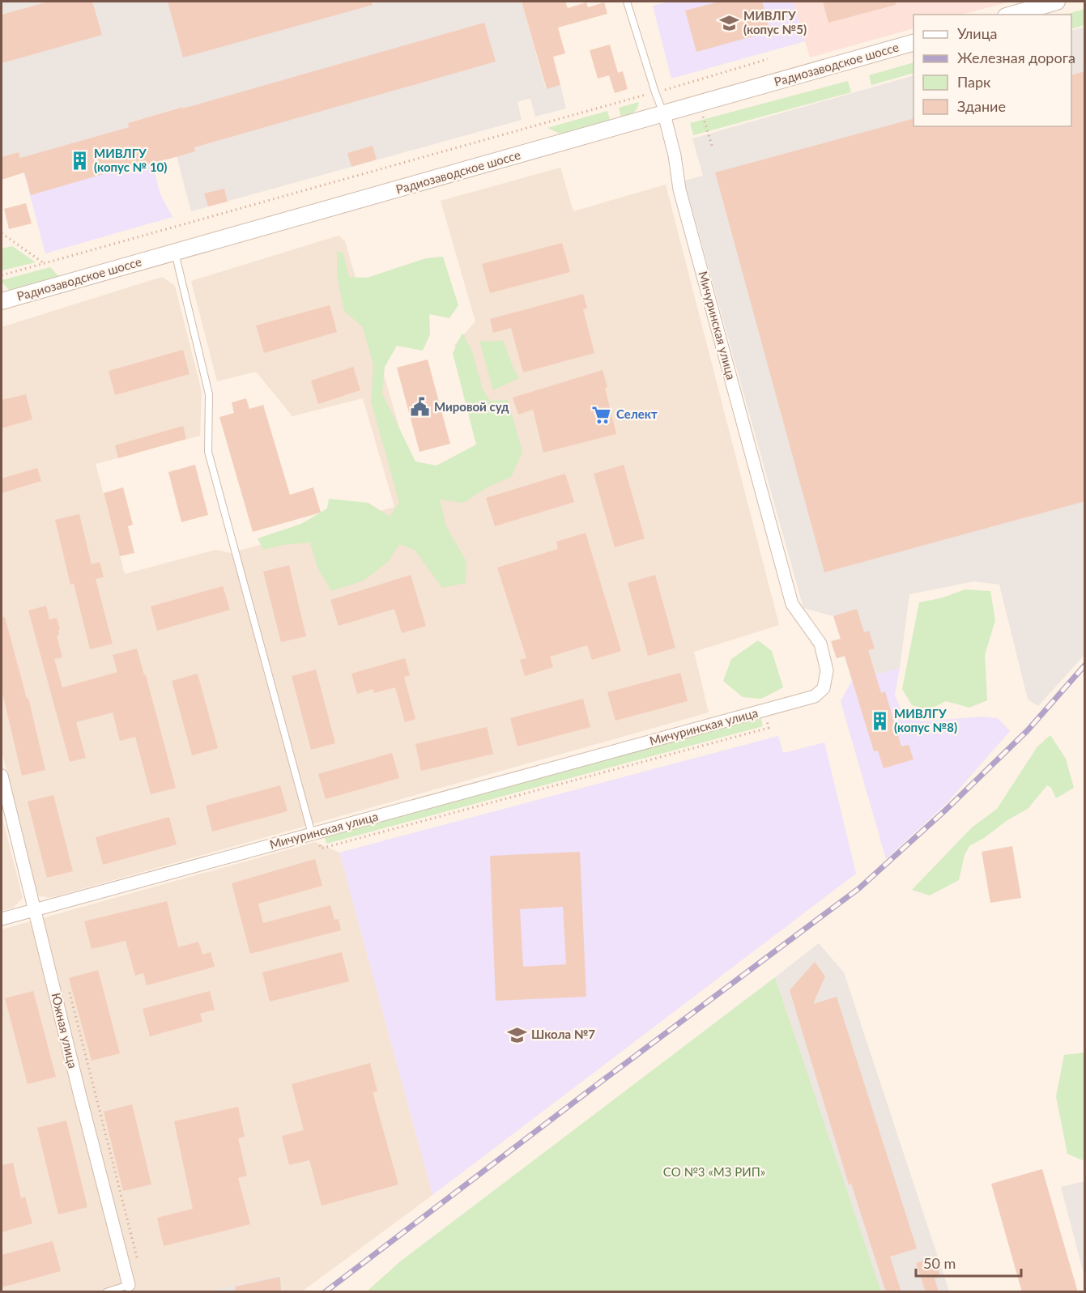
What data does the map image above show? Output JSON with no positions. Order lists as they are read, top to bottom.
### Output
{
  "streets": {
    "street": ["Радиозаводское шоссе", "Мичуринская улица", "Южная улица"]
  },
  "crossings": [
    ["Радиозаводское шоссе", "Мичуринская улица"],
    ["Мичуринская улица", "Южная улица"]
  ],
  "parks": ["СО №3 «МЗ РИП»"],
  "places": {
    "school or university": ["МИВЛГУ (копус №5)", "Школа №7"],
    "building": ["МИВЛГУ (копус № 10)", "МИВЛГУ (копус №8)"],
    "public building": ["Мировой суд"],
    "supermarket": ["Селект"]
  },
  "legend": [
    "Улица",
    "Железная дорога",
    "Парк",
    "Здание"
  ],
  "scale_bar": "50 m"
}
